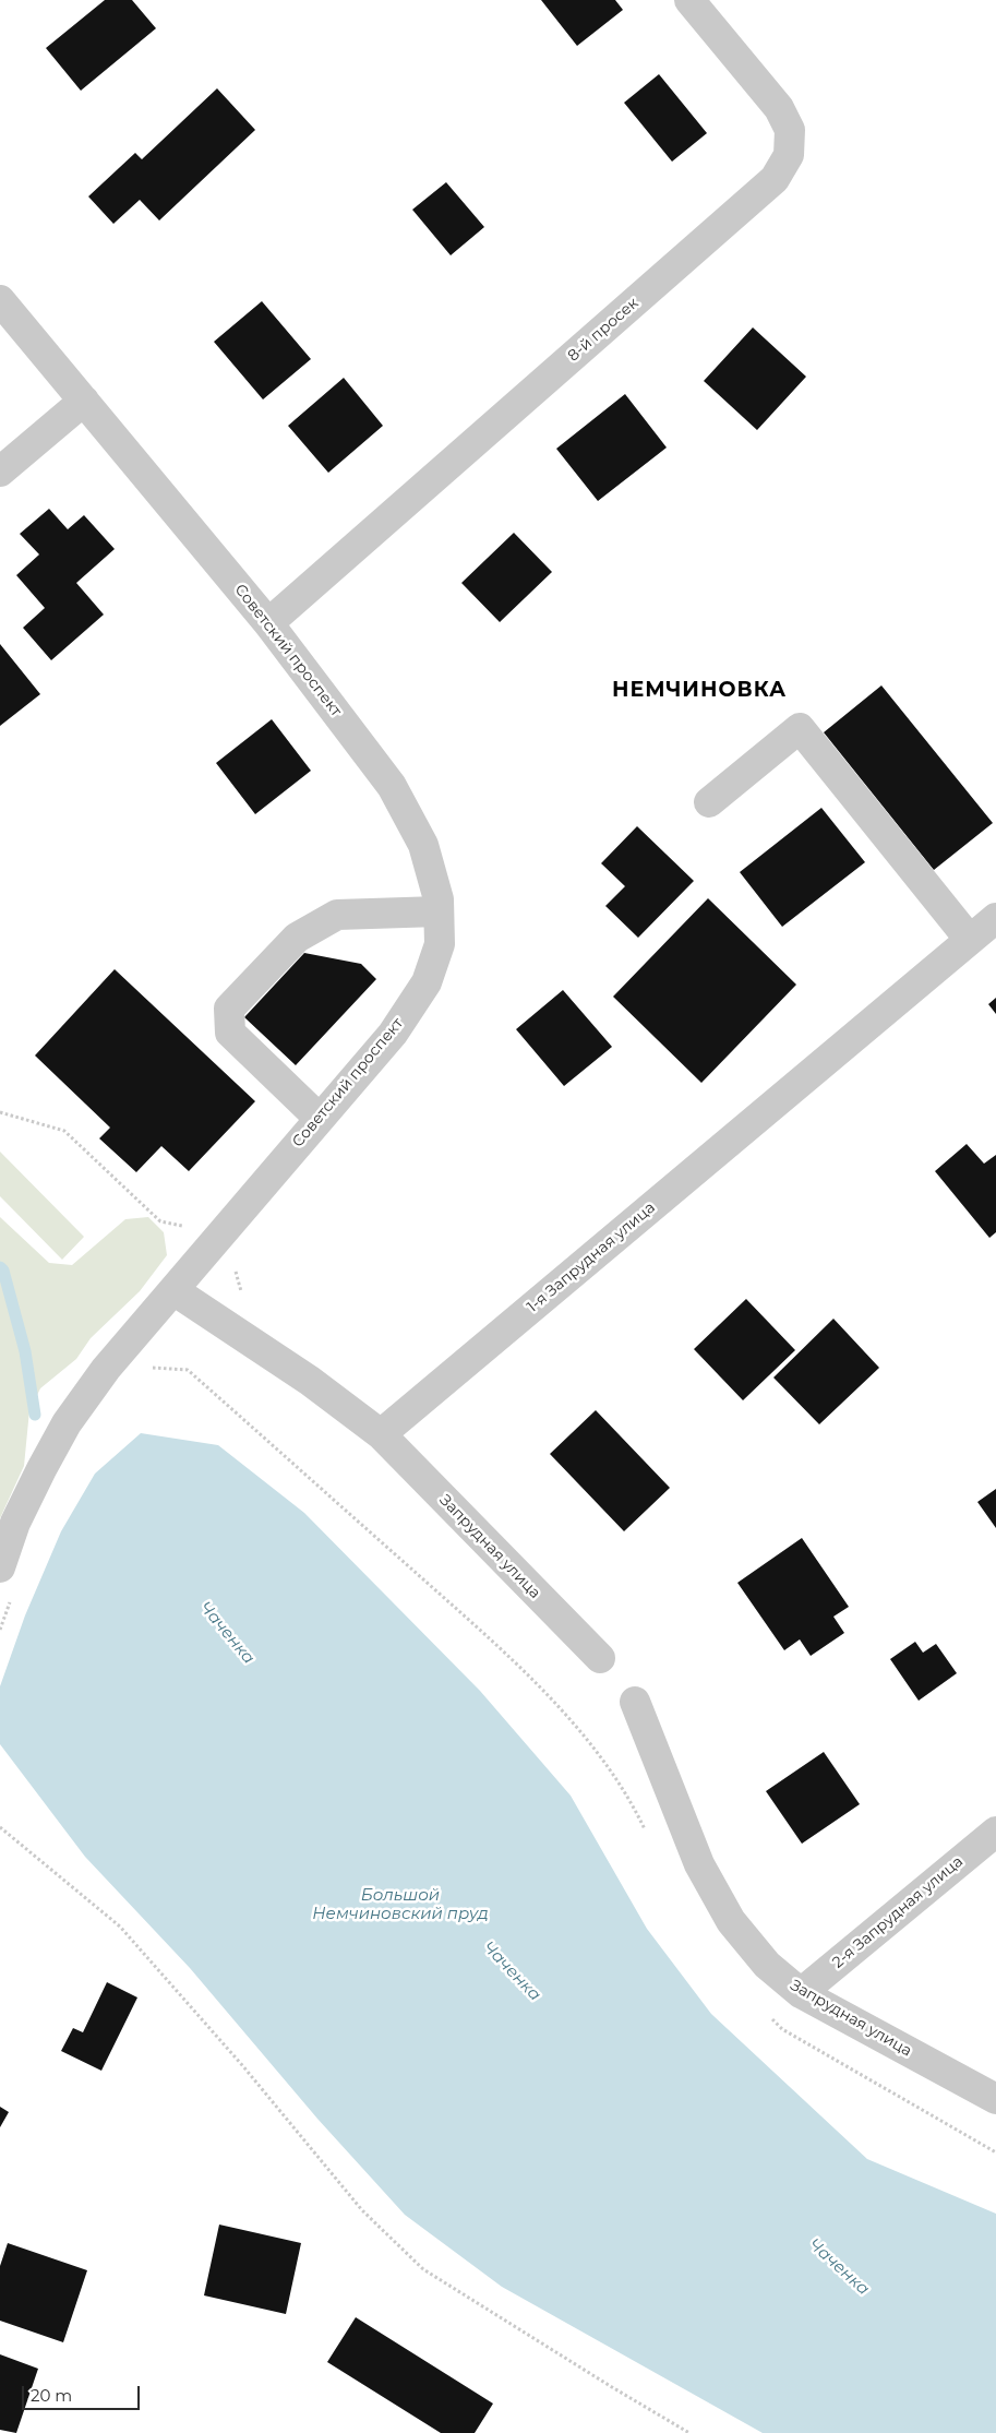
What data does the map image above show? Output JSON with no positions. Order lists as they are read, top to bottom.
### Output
{
  "streets": {
    "street": [
      "8-й просек",
      "Советский проспект",
      "1-я Запрудная улица",
      "Запрудная улица",
      "2-я Запрудная улица"
    ]
  },
  "crossings": [
    ["8-й просек", "Советский проспект"],
    ["1-я Запрудная улица", "Запрудная улица"],
    ["Запрудная улица", "2-я Запрудная улица"]
  ],
  "districts": ["НЕМЧИНОВКА"],
  "water": ["Чаченка", "Большой Немчиновский пруд"],
  "scale_bar": "20 m"
}
